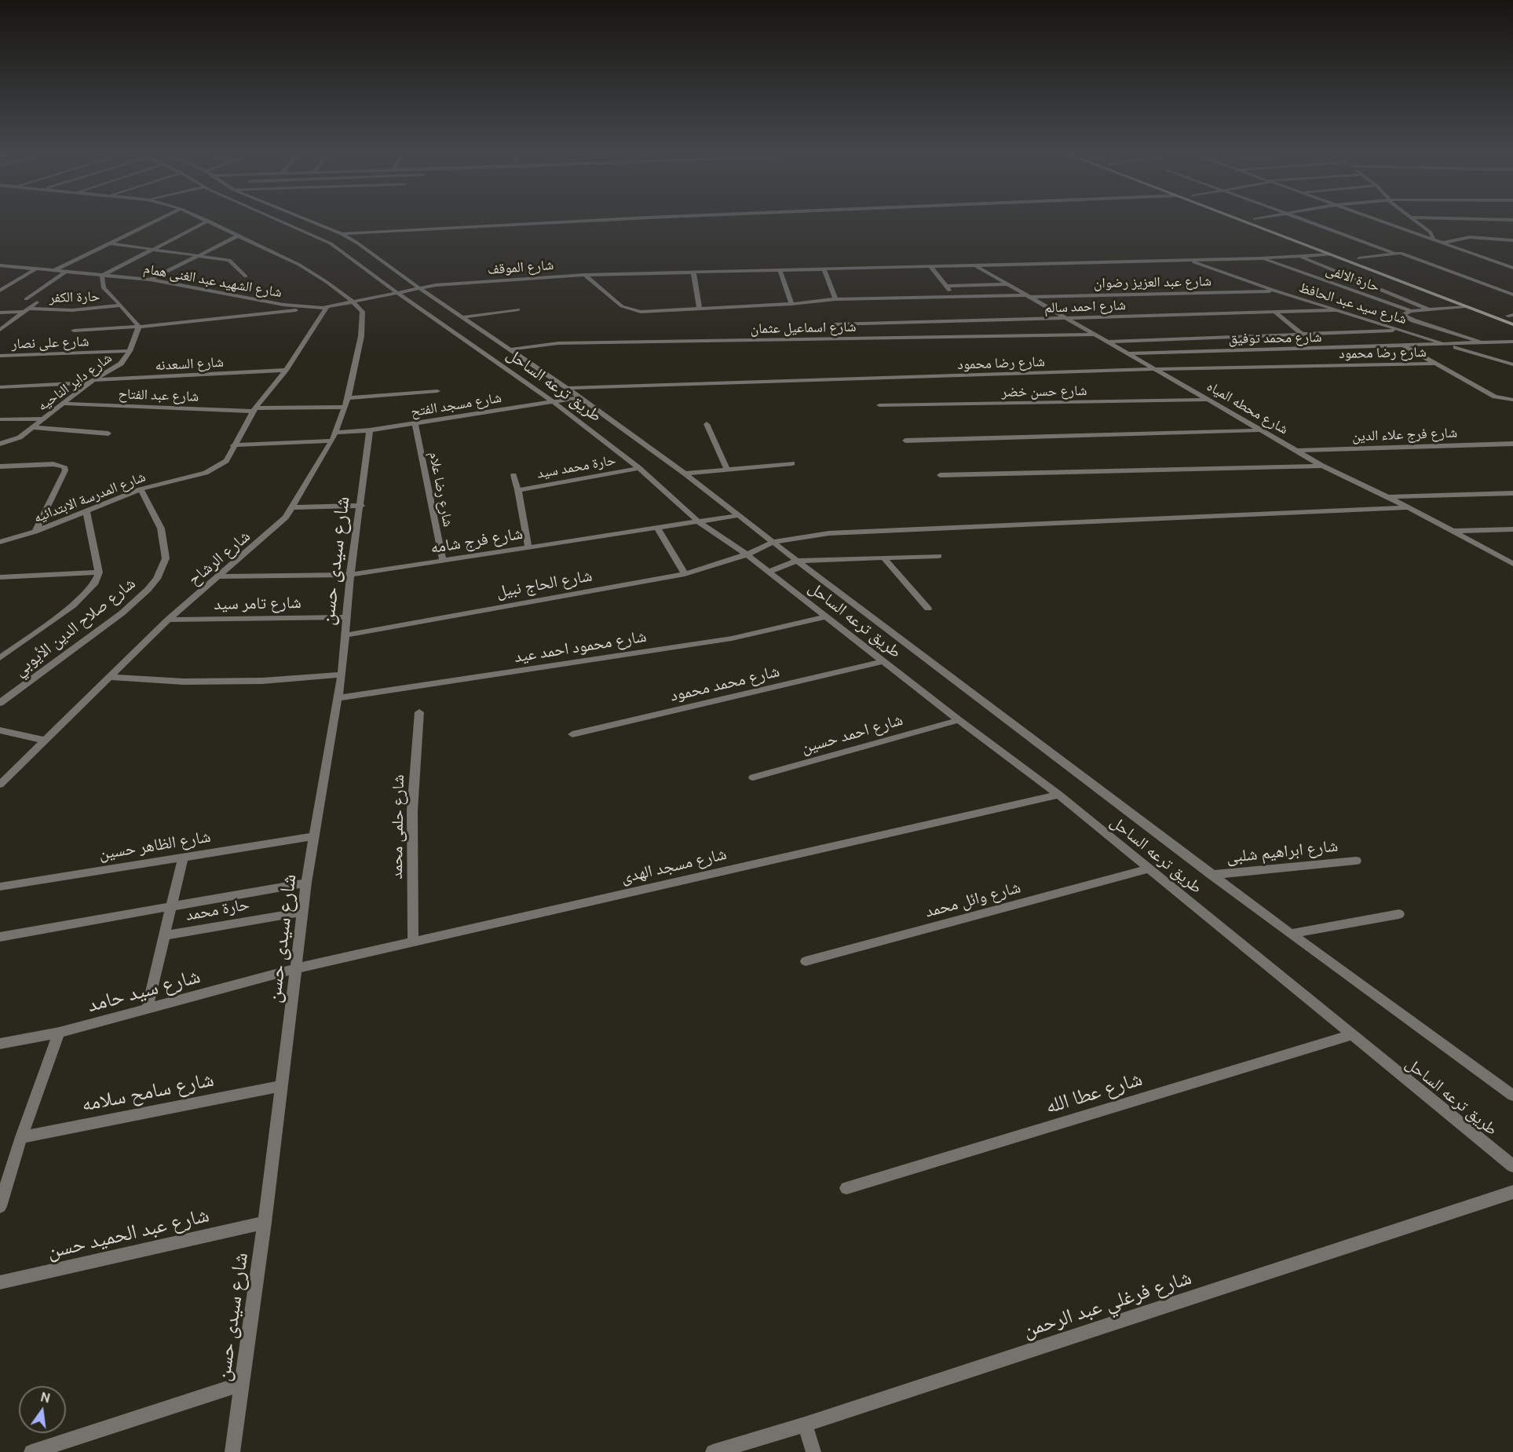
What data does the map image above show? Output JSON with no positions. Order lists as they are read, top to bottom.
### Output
{
  "streets": {
    "street": [
      "شارع الموقف",
      "حارة الالفى",
      "شارع الشهيد عبد الغنى همام",
      "شارع عبد العزيز رضوان",
      "حارة الكفر",
      "شارع سيد عبد الحافظ",
      "شارع احمد سالم",
      "شارع اسماعيل عثمان",
      "شارع محمد توفيق",
      "شارع على نصار",
      "شارع رضا محمود",
      "شارع السعدنه",
      "شارع داير الناحيه",
      "طريق ترعه الساحل",
      "شارع حسن خضر",
      "شارع عبد الفتاح",
      "شارع مسجد الفتح",
      "شارع محطه المياه",
      "شارع فرج علاء الدين",
      "حارة محمد سيد",
      "شارع رضا علام",
      "شارع المدرسة الابتدائيه",
      "شارع فرج شامه",
      "شارع الرشاح",
      "شارع سيدى حسن",
      "شارع الحاج نبيل",
      "شارع تامر سيد",
      "شارع صلاح الدين الأيوبي",
      "شارع محمود احمد عيد",
      "شارع محمد محمود",
      "شارع احمد حسين",
      "شارع حلمى محمد",
      "شارع الظاهر حسين",
      "شارع ابراهيم شلبى",
      "شارع مسجد الهدى",
      "شارع وائل محمد",
      "حارة محمد",
      "شارع سيد حامد",
      "شارع سامح سلامه",
      "شارع عطا الله",
      "شارع عبد الحميد حسن",
      "شارع فرغلي عبد الرحمن"
    ]
  },
  "crossings": [
    ["شارع الموقف", "حارة الالفى"],
    ["شارع الموقف", "شارع الشهيد عبد الغنى همام"],
    ["شارع الموقف", "شارع عبد العزيز رضوان"],
    ["شارع الموقف", "شارع سيد عبد الحافظ"],
    ["شارع الموقف", "طريق ترعه الساحل"],
    ["شارع الموقف", "شارع محطه المياه"],
    ["شارع الشهيد عبد الغنى همام", "طريق ترعه الساحل"],
    ["شارع الشهيد عبد الغنى همام", "شارع المدرسة الابتدائيه"],
    ["شارع الشهيد عبد الغنى همام", "شارع الرشاح"],
    ["شارع عبد العزيز رضوان", "شارع سيد عبد الحافظ"],
    ["شارع عبد العزيز رضوان", "شارع محطه المياه"],
    ["شارع سيد عبد الحافظ", "شارع احمد سالم"],
    ["شارع سيد عبد الحافظ", "شارع محمد توفيق"],
    ["شارع احمد سالم", "شارع محطه المياه"],
    ["شارع اسماعيل عثمان", "طريق ترعه الساحل"],
    ["شارع اسماعيل عثمان", "شارع محطه المياه"],
    ["شارع محمد توفيق", "شارع محطه المياه"],
    ["شارع على نصار", "شارع داير الناحيه"],
    ["شارع رضا محمود", "طريق ترعه الساحل"],
    ["شارع رضا محمود", "شارع محطه المياه"],
    ["شارع السعدنه", "شارع داير الناحيه"],
    ["شارع السعدنه", "شارع المدرسة الابتدائيه"],
    ["شارع داير الناحيه", "شارع عبد الفتاح"],
    ["طريق ترعه الساحل", "شارع مسجد الفتح"],
    ["طريق ترعه الساحل", "حارة محمد سيد"],
    ["طريق ترعه الساحل", "شارع فرج شامه"],
    ["طريق ترعه الساحل", "شارع الحاج نبيل"],
    ["طريق ترعه الساحل", "شارع محمود احمد عيد"],
    ["طريق ترعه الساحل", "شارع محمد محمود"],
    ["طريق ترعه الساحل", "شارع احمد حسين"],
    ["طريق ترعه الساحل", "شارع ابراهيم شلبى"],
    ["طريق ترعه الساحل", "شارع مسجد الهدى"],
    ["طريق ترعه الساحل", "شارع وائل محمد"],
    ["طريق ترعه الساحل", "شارع عطا الله"],
    ["شارع حسن خضر", "شارع محطه المياه"],
    ["شارع عبد الفتاح", "شارع المدرسة الابتدائيه"],
    ["شارع عبد الفتاح", "شارع الرشاح"],
    ["شارع مسجد الفتح", "شارع رضا علام"],
    ["شارع مسجد الفتح", "شارع المدرسة الابتدائيه"],
    ["شارع مسجد الفتح", "شارع الرشاح"],
    ["شارع مسجد الفتح", "شارع سيدى حسن"],
    ["شارع محطه المياه", "شارع فرج علاء الدين"],
    ["شارع محطه المياه", "شارع الحاج نبيل"],
    ["شارع رضا علام", "شارع فرج شامه"],
    ["شارع المدرسة الابتدائيه", "شارع صلاح الدين الأيوبي"],
    ["شارع فرج شامه", "شارع الرشاح"],
    ["شارع فرج شامه", "شارع سيدى حسن"],
    ["شارع الرشاح", "شارع تامر سيد"],
    ["شارع سيدى حسن", "شارع الحاج نبيل"],
    ["شارع سيدى حسن", "شارع تامر سيد"],
    ["شارع سيدى حسن", "شارع محمود احمد عيد"],
    ["شارع سيدى حسن", "شارع الظاهر حسين"],
    ["شارع سيدى حسن", "شارع مسجد الهدى"],
    ["شارع سيدى حسن", "حارة محمد"],
    ["شارع سيدى حسن", "شارع سيد حامد"],
    ["شارع سيدى حسن", "شارع سامح سلامه"],
    ["شارع سيدى حسن", "شارع عبد الحميد حسن"],
    ["شارع حلمى محمد", "شارع مسجد الهدى"],
    ["شارع الظاهر حسين", "حارة محمد"],
    ["شارع مسجد الهدى", "شارع سيد حامد"],
    ["حارة محمد", "شارع سيد حامد"]
  ],
  "north": "top"
}
